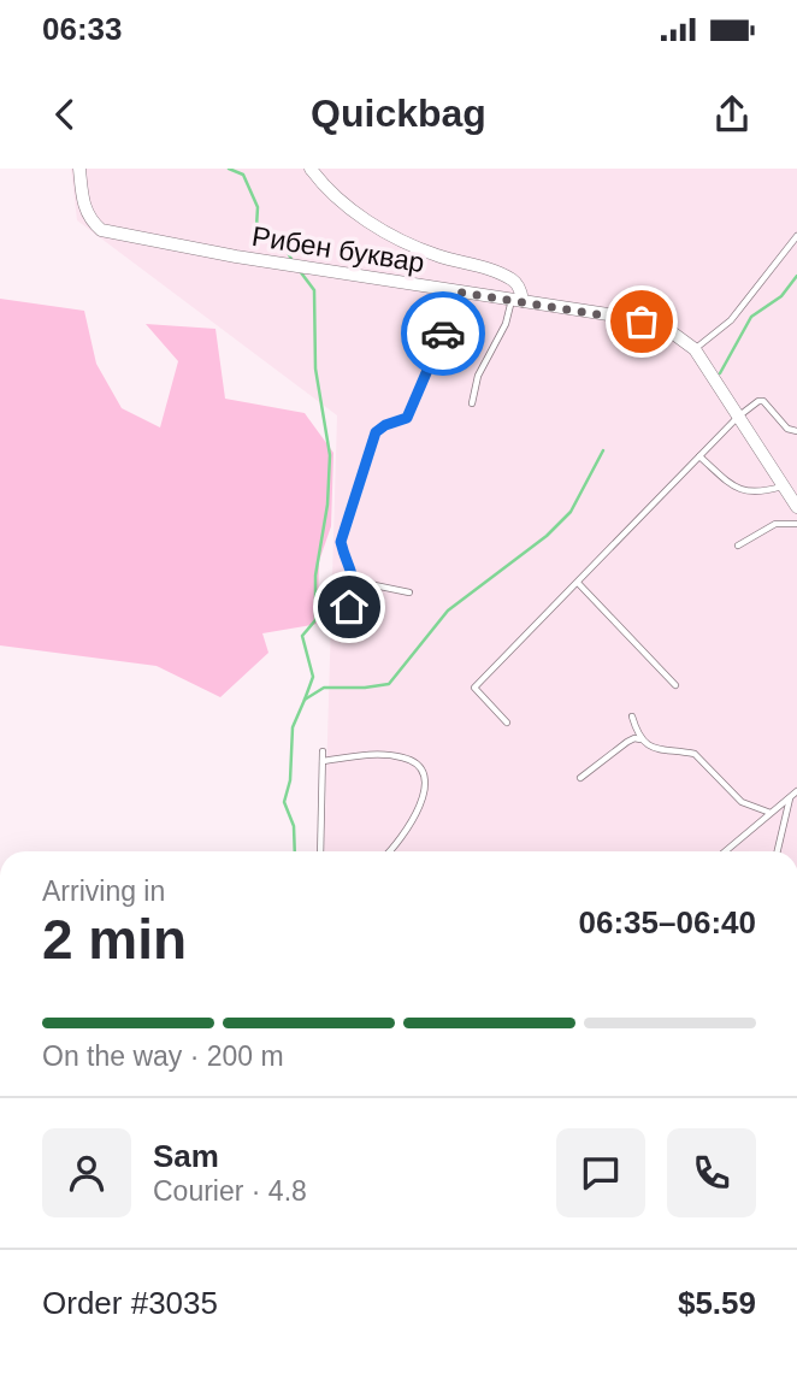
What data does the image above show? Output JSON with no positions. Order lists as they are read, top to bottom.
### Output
{
  "streets": {
    "street": ["Рибен буквар"]
  },
  "page": {
    "status": "06:33",
    "header": "Quickbag",
    "heading": ["2 min", "Arriving in", "06:35–06:40"],
    "panel": [
      "Sam",
      "Courier · 4.8",
      "Order #3035",
      "$5.59"
    ],
    "bar": "On the way · 200 m"
  }
}
